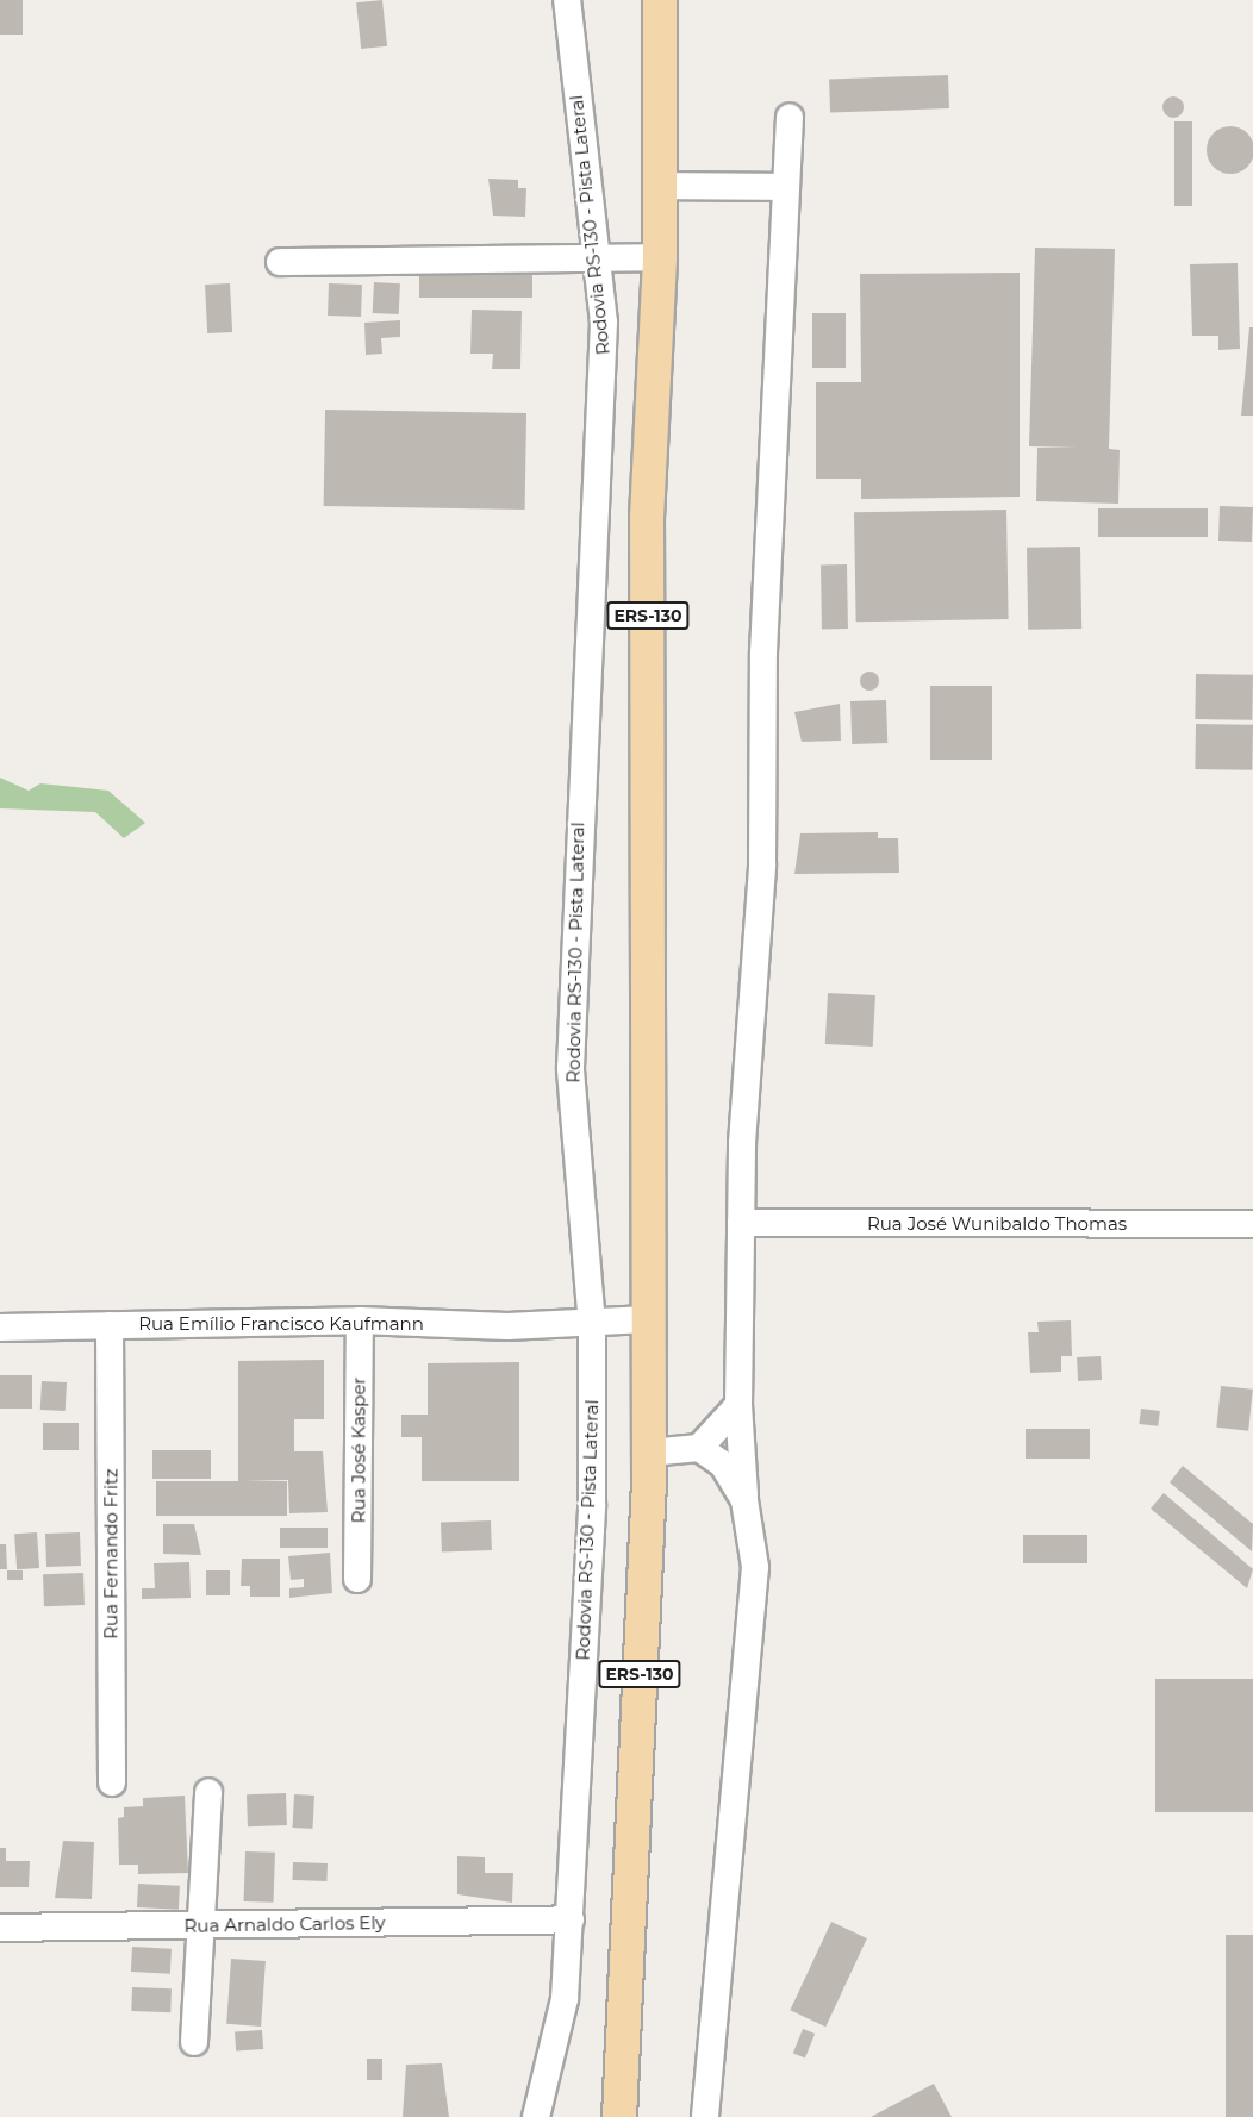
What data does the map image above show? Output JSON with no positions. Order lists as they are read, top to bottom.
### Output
{
  "streets": {
    "main road": ["ERS-130"],
    "street": [
      "Rodovia RS-130 - Pista Lateral",
      "Rua José Wunibaldo Thomas",
      "Rua Emílio Francisco Kaufmann",
      "Rua José Kasper",
      "Rua Fernando Fritz",
      "Rua Arnaldo Carlos Ely"
    ]
  },
  "crossings": [
    ["Rodovia RS-130 - Pista Lateral", "Rua Emílio Francisco Kaufmann"],
    ["Rodovia RS-130 - Pista Lateral", "Rua Arnaldo Carlos Ely"],
    ["ERS-130", "Rua Emílio Francisco Kaufmann"],
    ["Rua Emílio Francisco Kaufmann", "Rua José Kasper"],
    ["Rua Emílio Francisco Kaufmann", "Rua Fernando Fritz"]
  ]
}
